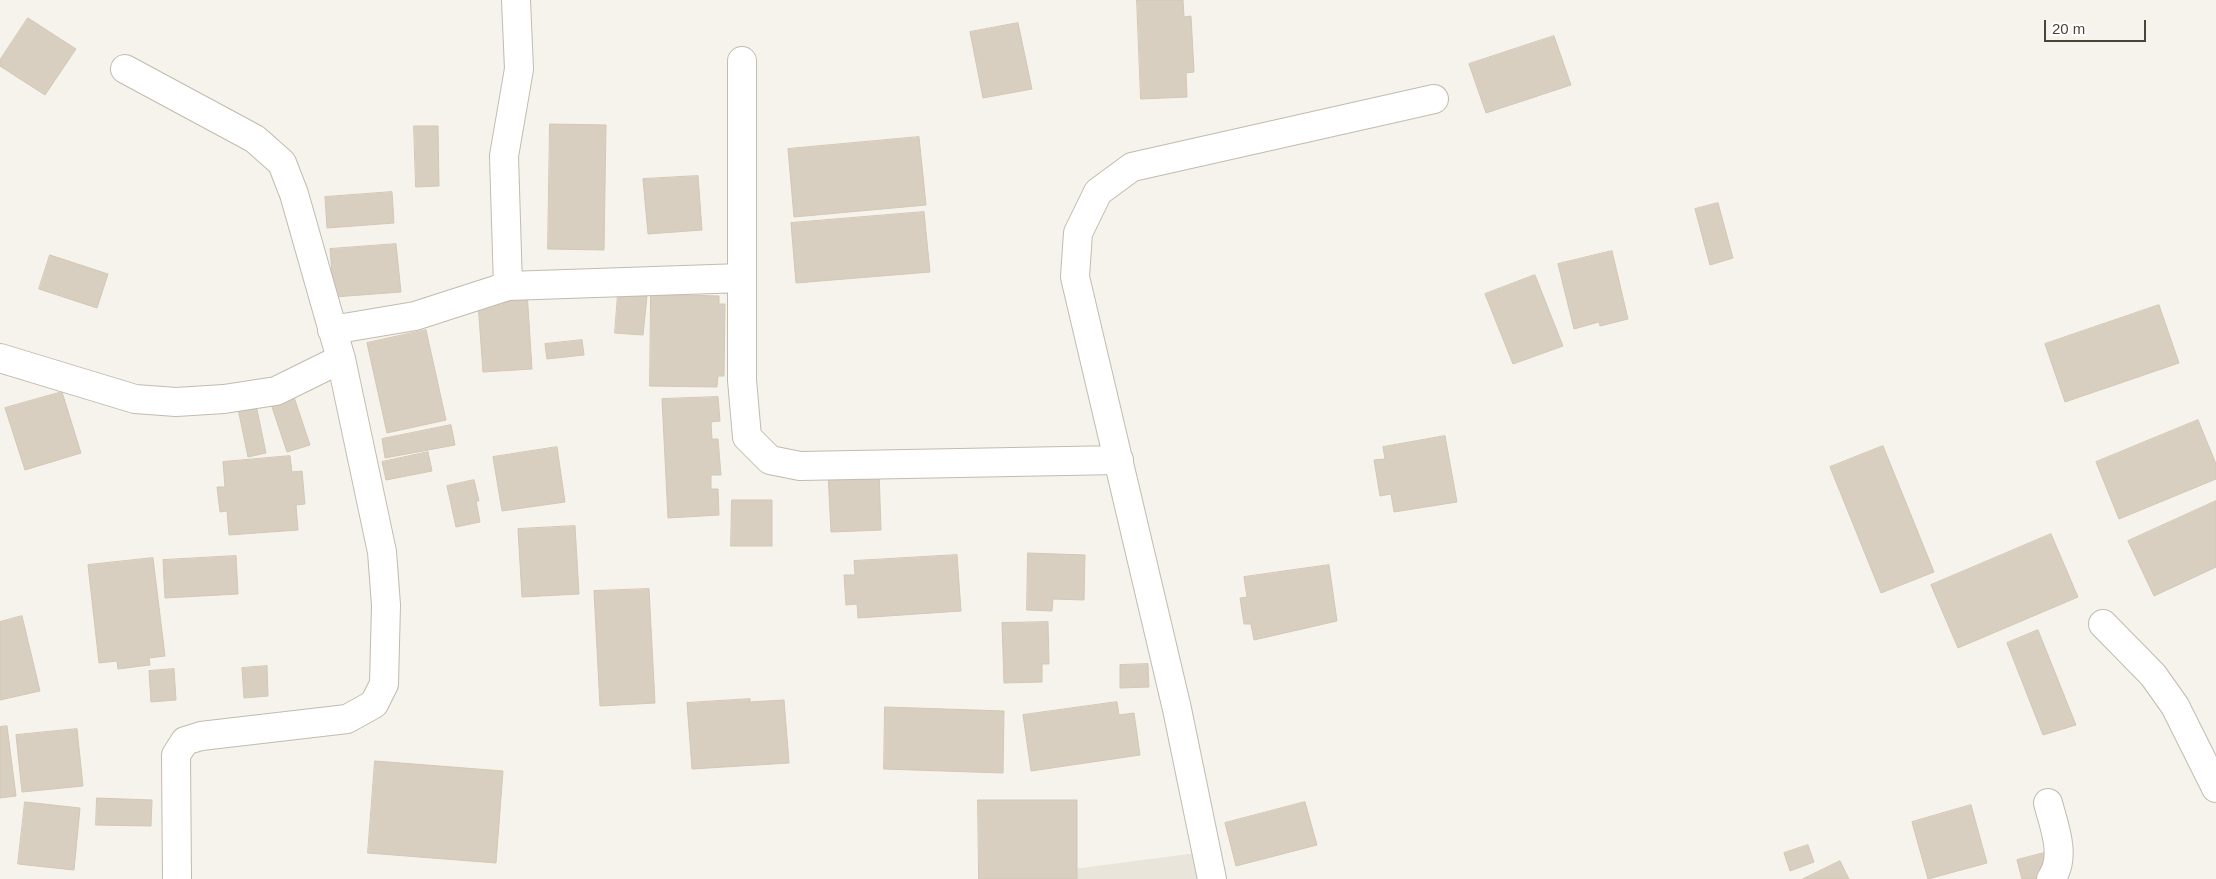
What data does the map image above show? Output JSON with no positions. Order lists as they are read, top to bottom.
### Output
{
  "scale_bar": "20 m"
}
